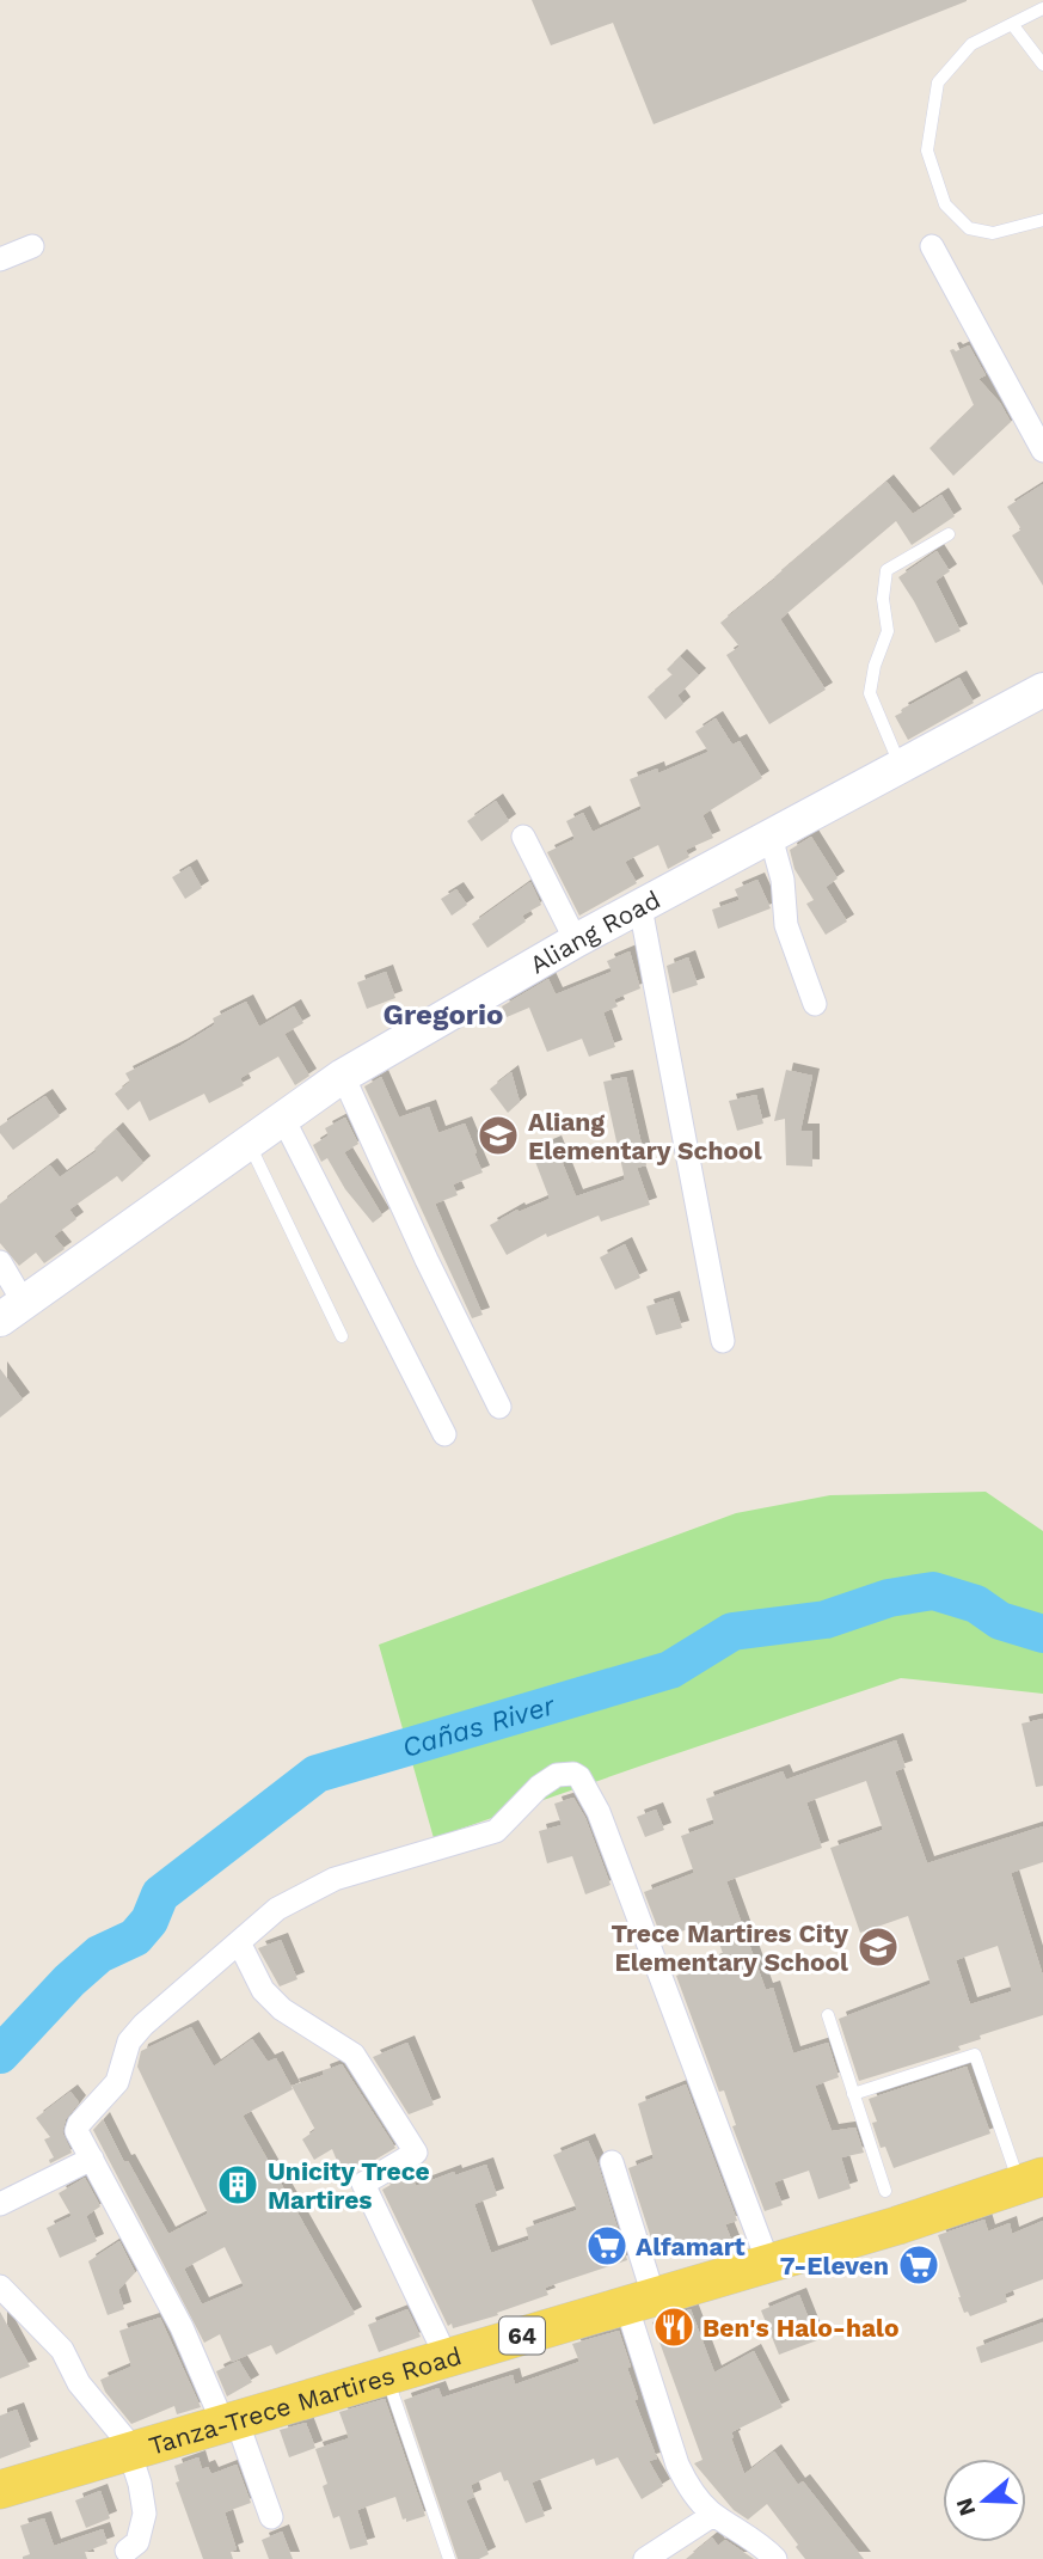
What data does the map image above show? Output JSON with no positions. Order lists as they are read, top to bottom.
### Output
{
  "streets": {
    "main road": ["64", "Tanza-Trece Martires Road"],
    "street": ["Aliang Road"]
  },
  "districts": ["Gregorio"],
  "water": ["Cañas River"],
  "places": {
    "school or university": ["Aliang Elementary School", "Trece Martires City Elementary School"],
    "building": ["Unicity Trece Martires"],
    "supermarket": ["Alfamart", "7-Eleven"],
    "restaurant": ["Ben's Halo-halo"]
  },
  "north": "left"
}
